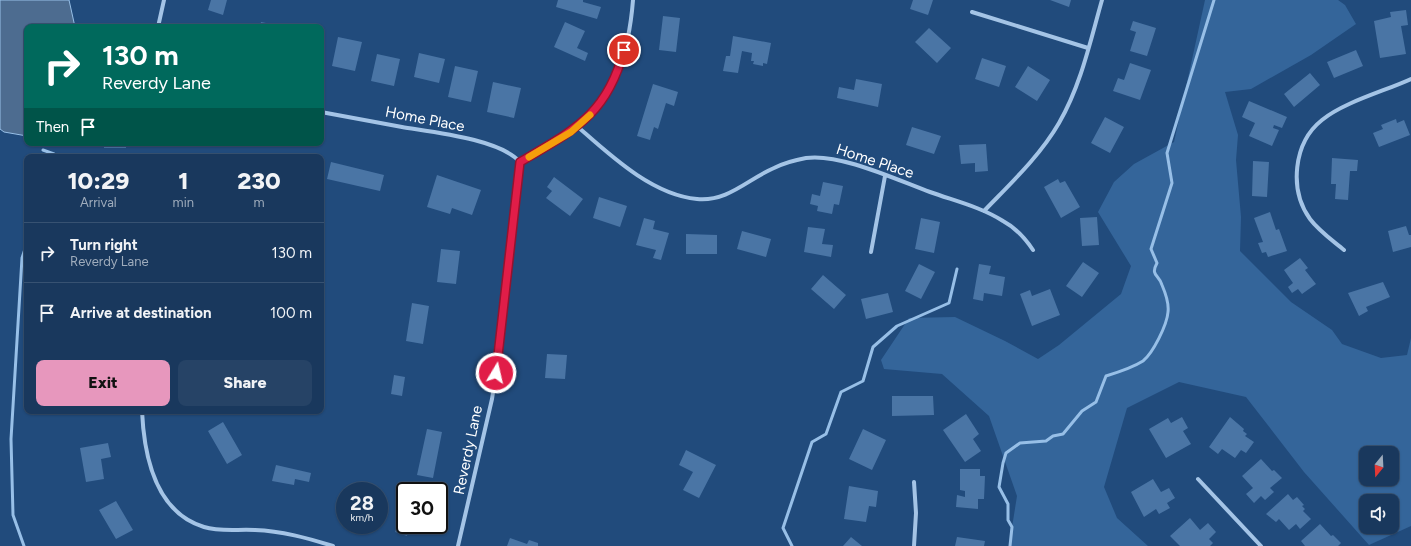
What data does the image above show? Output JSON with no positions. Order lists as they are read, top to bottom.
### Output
{
  "streets": {
    "street": ["Home Place", "Reverdy Lane"]
  },
  "crossings": [
    ["Home Place", "Reverdy Lane"]
  ],
  "north": "bottom",
  "page": {
    "turn": ["130 m", "Reverdy Lane"],
    "then": "Then",
    "eta": [
      "10:29",
      "Arrival",
      "1",
      "min",
      "230",
      "m"
    ],
    "list": [
      {
        "name": "Turn right",
        "note": "Reverdy Lane",
        "value": "130 m"
      },
      {
        "name": "Arrive at destination",
        "value": "100 m"
      }
    ],
    "buttons": ["Exit", "Share"],
    "speed": "28 km/h",
    "limit": "30"
  }
}
